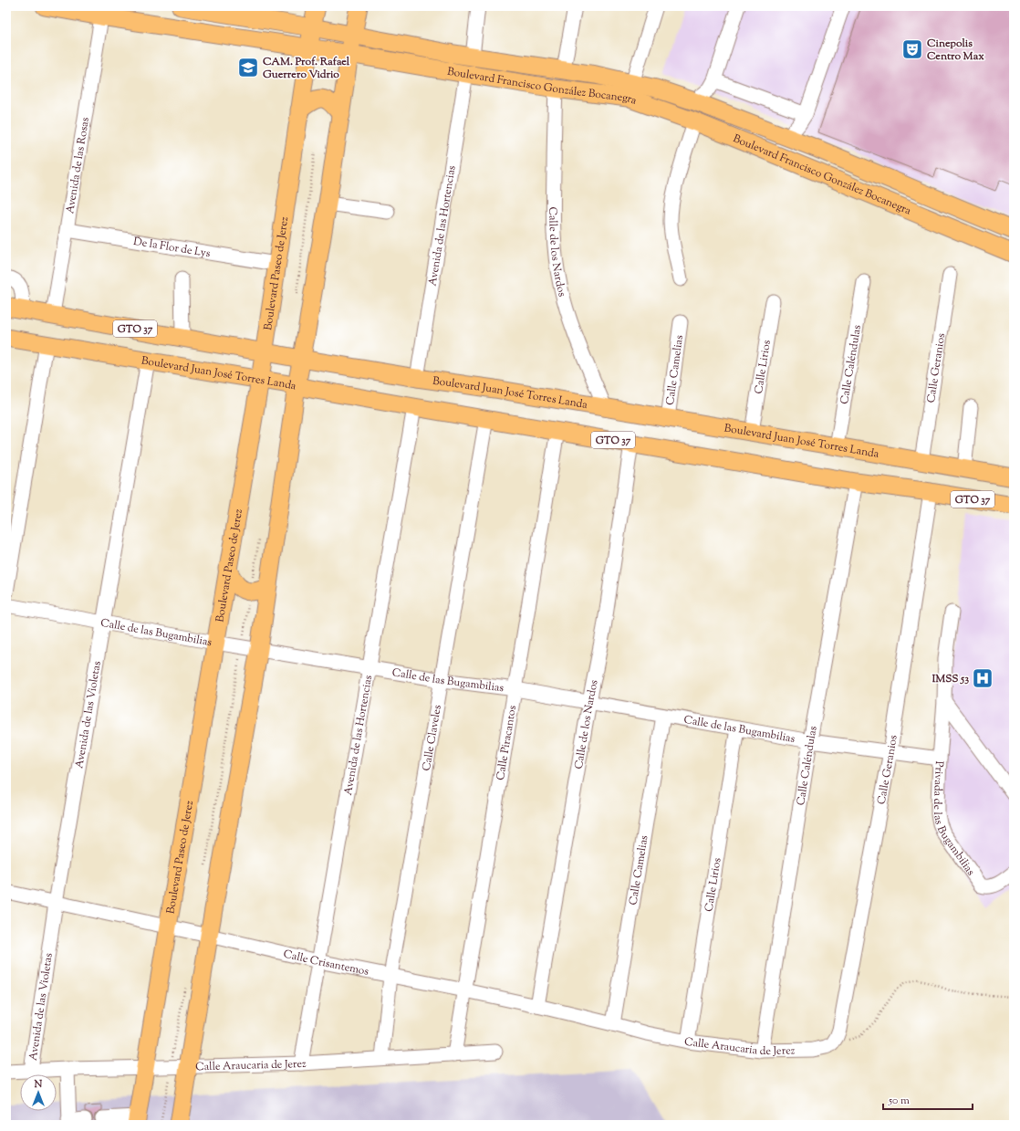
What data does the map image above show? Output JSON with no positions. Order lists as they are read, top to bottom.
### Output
{
  "streets": {
    "main road": [
      "Boulevard Francisco González Bocanegra",
      "Boulevard Paseo de Jerez",
      "GTO 37",
      "Boulevard Juan José Torres Landa"
    ],
    "street": [
      "Avenida de las Rosas",
      "Avenida de las Hortencias",
      "De la Flor de Lys",
      "Calle de los Nardos",
      "Calle Caléndulas",
      "Calle Lirios",
      "Calle Geranios",
      "Calle Camelias",
      "Calle de las Bugambilias",
      "Avenida de las Violetas",
      "Calle Claveles",
      "Calle Piracantos",
      "Privada de las Bugambilias",
      "Calle Crisantemos",
      "Calle Araucaria de Jerez"
    ]
  },
  "crossings": [
    ["Boulevard Francisco González Bocanegra", "Avenida de las Rosas"],
    ["Boulevard Francisco González Bocanegra", "Avenida de las Hortencias"],
    ["Boulevard Francisco González Bocanegra", "Calle de los Nardos"],
    ["Boulevard Francisco González Bocanegra", "Boulevard Paseo de Jerez"],
    ["Avenida de las Rosas", "De la Flor de Lys"],
    ["Avenida de las Rosas", "Boulevard Juan José Torres Landa"],
    ["Avenida de las Hortencias", "Boulevard Juan José Torres Landa"],
    ["Avenida de las Hortencias", "Calle de las Bugambilias"],
    ["Avenida de las Hortencias", "Calle Crisantemos"],
    ["Avenida de las Hortencias", "Calle Araucaria de Jerez"],
    ["De la Flor de Lys", "Boulevard Paseo de Jerez"],
    ["Calle de los Nardos", "Boulevard Juan José Torres Landa"],
    ["Calle de los Nardos", "Calle de las Bugambilias"],
    ["Calle de los Nardos", "Calle Crisantemos"],
    ["Boulevard Paseo de Jerez", "Boulevard Juan José Torres Landa"],
    ["Boulevard Paseo de Jerez", "Calle de las Bugambilias"],
    ["Boulevard Paseo de Jerez", "Calle Crisantemos"],
    ["Boulevard Paseo de Jerez", "Calle Araucaria de Jerez"],
    ["Calle Caléndulas", "Boulevard Juan José Torres Landa"],
    ["Calle Caléndulas", "Calle de las Bugambilias"],
    ["Calle Caléndulas", "Calle Araucaria de Jerez"],
    ["Calle Lirios", "Boulevard Juan José Torres Landa"],
    ["Calle Lirios", "Calle de las Bugambilias"],
    ["Calle Lirios", "Calle Araucaria de Jerez"],
    ["Calle Geranios", "Boulevard Juan José Torres Landa"],
    ["Calle Geranios", "Calle de las Bugambilias"],
    ["Calle Geranios", "Privada de las Bugambilias"],
    ["Calle Geranios", "Calle Araucaria de Jerez"],
    ["Calle Camelias", "Boulevard Juan José Torres Landa"],
    ["Calle Camelias", "Calle de las Bugambilias"],
    ["Calle Camelias", "Calle Crisantemos"],
    ["Boulevard Juan José Torres Landa", "Avenida de las Violetas"],
    ["Boulevard Juan José Torres Landa", "Calle Claveles"],
    ["Boulevard Juan José Torres Landa", "Calle Piracantos"],
    ["Calle de las Bugambilias", "Avenida de las Violetas"],
    ["Calle de las Bugambilias", "Calle Claveles"],
    ["Calle de las Bugambilias", "Calle Piracantos"],
    ["Calle de las Bugambilias", "Privada de las Bugambilias"],
    ["Avenida de las Violetas", "Calle Crisantemos"],
    ["Avenida de las Violetas", "Calle Araucaria de Jerez"],
    ["Calle Claveles", "Calle Crisantemos"],
    ["Calle Claveles", "Calle Araucaria de Jerez"],
    ["Calle Piracantos", "Calle Crisantemos"],
    ["Calle Piracantos", "Calle Araucaria de Jerez"],
    ["Calle Crisantemos", "Calle Araucaria de Jerez"]
  ],
  "places": {
    "theatre": ["Cinepolis Centro Max"],
    "school or university": ["CAM. Prof. Rafael Guerrero Vidrio"],
    "hospital": ["IMSS 53"]
  },
  "scale_bar": "50 m",
  "north": "top"
}
